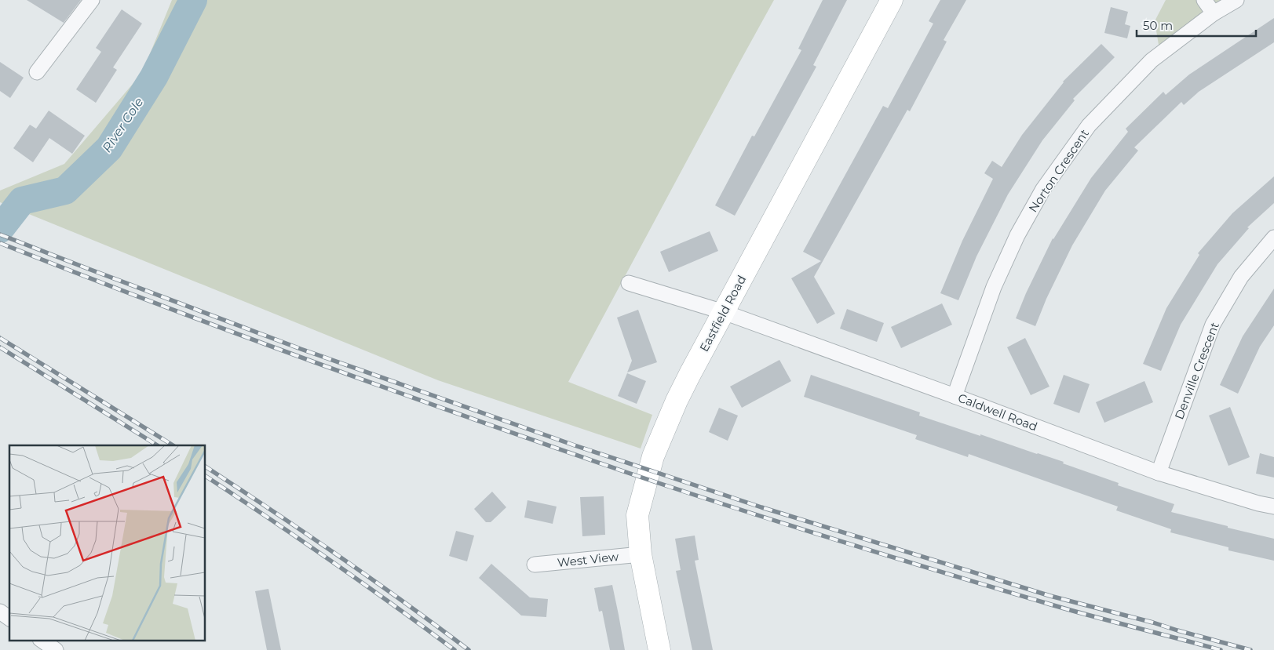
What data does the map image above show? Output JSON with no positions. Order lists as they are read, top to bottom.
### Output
{
  "streets": {
    "street": [
      "Norton Crescent",
      "Eastfield Road",
      "Denville Crescent",
      "Caldwell Road",
      "West View"
    ]
  },
  "crossings": [
    ["Norton Crescent", "Caldwell Road"],
    ["Eastfield Road", "Caldwell Road"],
    ["Eastfield Road", "West View"],
    ["Denville Crescent", "Caldwell Road"]
  ],
  "water": ["River Cole"],
  "scale_bar": "50 m"
}
